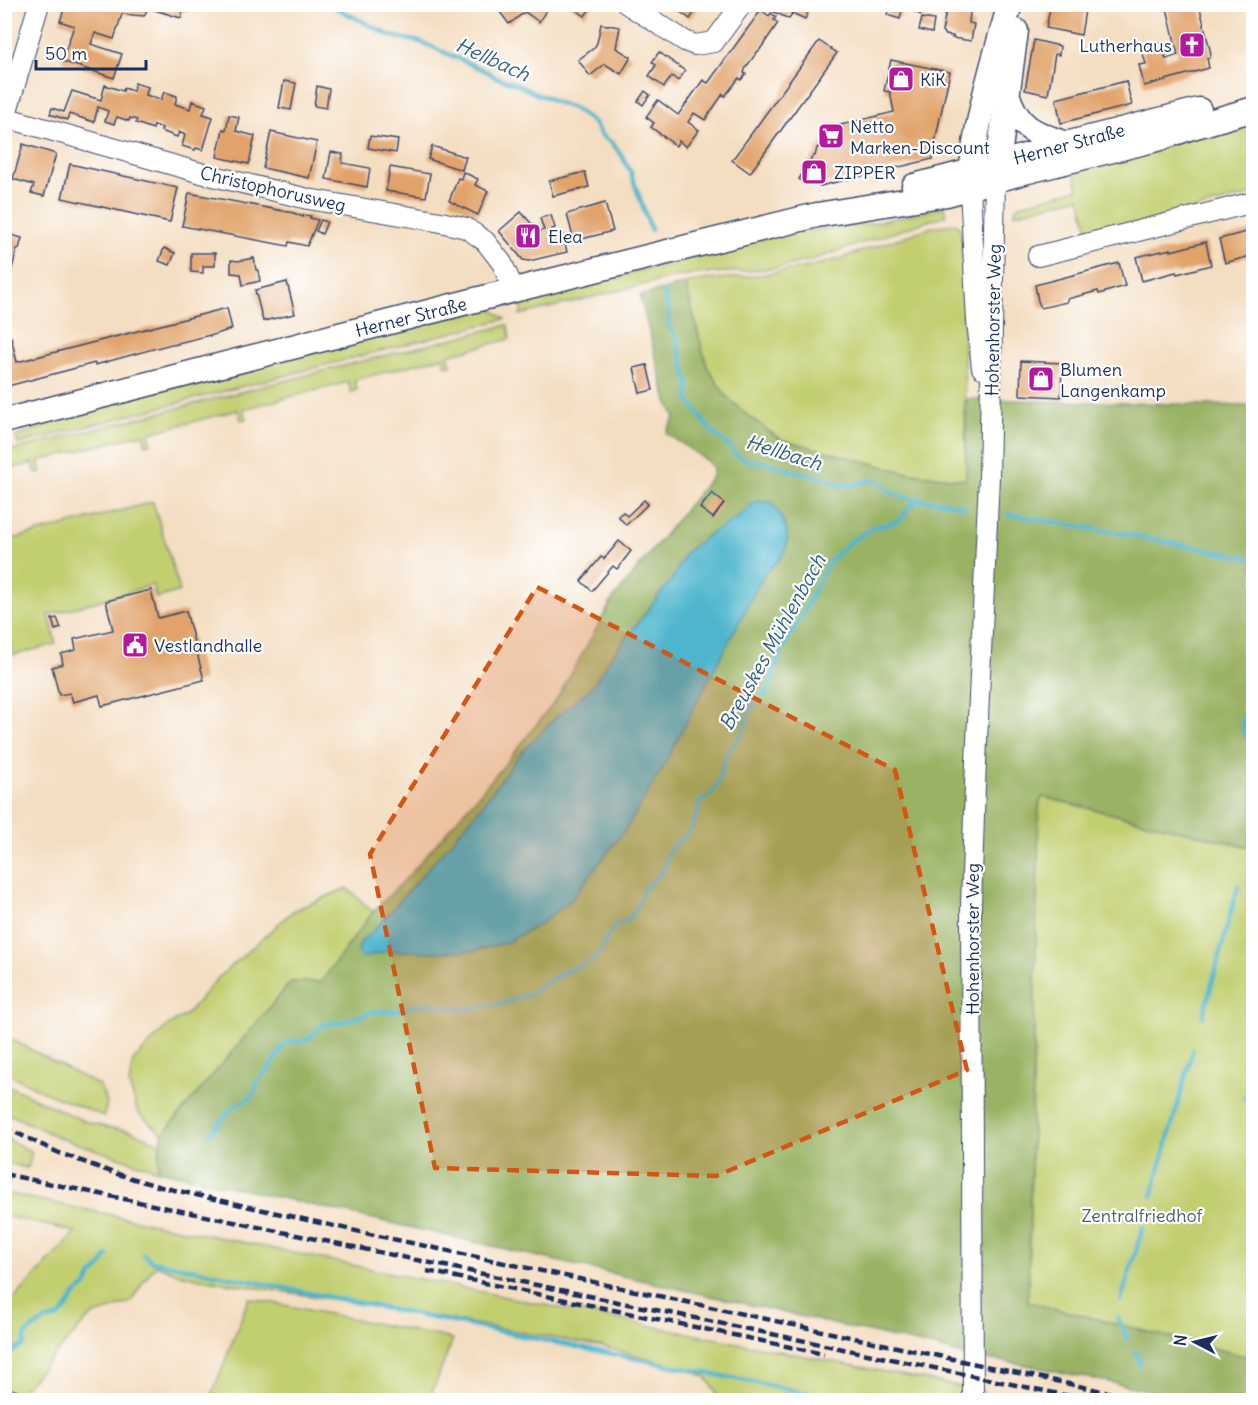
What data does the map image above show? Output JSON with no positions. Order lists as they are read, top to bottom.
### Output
{
  "streets": {
    "main road": ["Herner Straße"],
    "street": ["Christophorusweg", "Hohenhorster Weg"]
  },
  "crossings": [
    ["Herner Straße", "Christophorusweg"],
    ["Herner Straße", "Hohenhorster Weg"]
  ],
  "water": ["Hellbach", "Breuskes Mühlenbach"],
  "parks": ["Zentralfriedhof"],
  "places": {
    "church": ["Lutherhaus"],
    "shop": ["KiK", "ZIPPER", "Blumen Langenkamp"],
    "supermarket": ["Netto Marken-Discount"],
    "restaurant": ["Elea"],
    "public building": ["Vestlandhalle"]
  },
  "scale_bar": "50 m",
  "north": "left"
}
